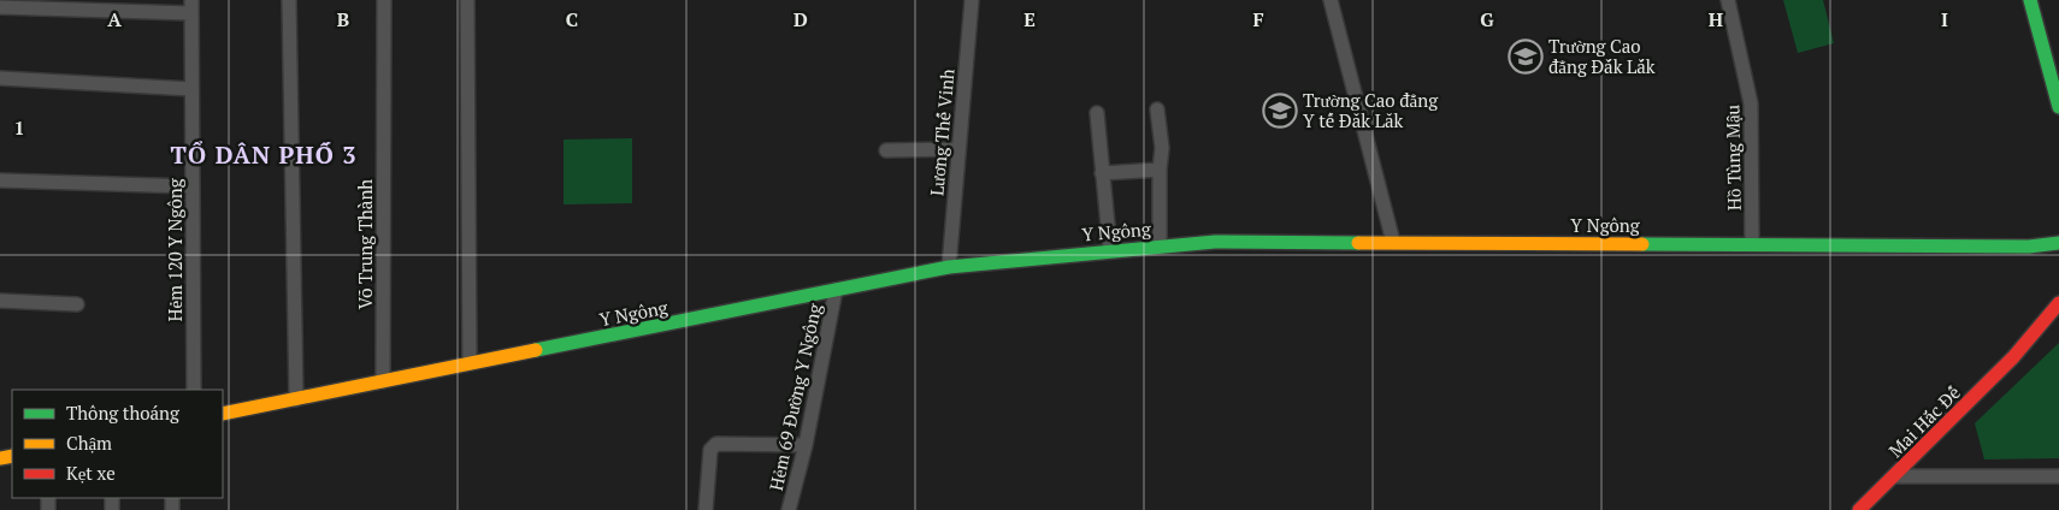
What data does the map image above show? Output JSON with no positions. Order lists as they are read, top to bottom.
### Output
{
  "streets": {
    "street": [
      "Lương Thế Vinh",
      "Hồ Tùng Mậu",
      "Y Ngông",
      "Võ Trung Thành",
      "Hẻm 120 Y Ngông",
      "Hẻm 69 Đường Y Ngông",
      "Mai Hắc Đế"
    ]
  },
  "crossings": [
    ["Lương Thế Vinh", "Y Ngông"],
    ["Hồ Tùng Mậu", "Y Ngông"],
    ["Y Ngông", "Võ Trung Thành"],
    ["Y Ngông", "Hẻm 69 Đường Y Ngông"]
  ],
  "districts": ["TỔ DÂN PHỐ 3"],
  "places": {
    "school or university": ["Trường Cao đẳng Đắk Lắk", "Trường Cao đẳng Y tế Đăk Lăk"]
  },
  "legend": ["Thông thoáng", "Chậm", "Kẹt xe"],
  "grid": {
    "columns": [
      "A",
      "B",
      "C",
      "D",
      "E",
      "F",
      "G",
      "H",
      "I"
    ],
    "rows": ["1"]
  }
}
